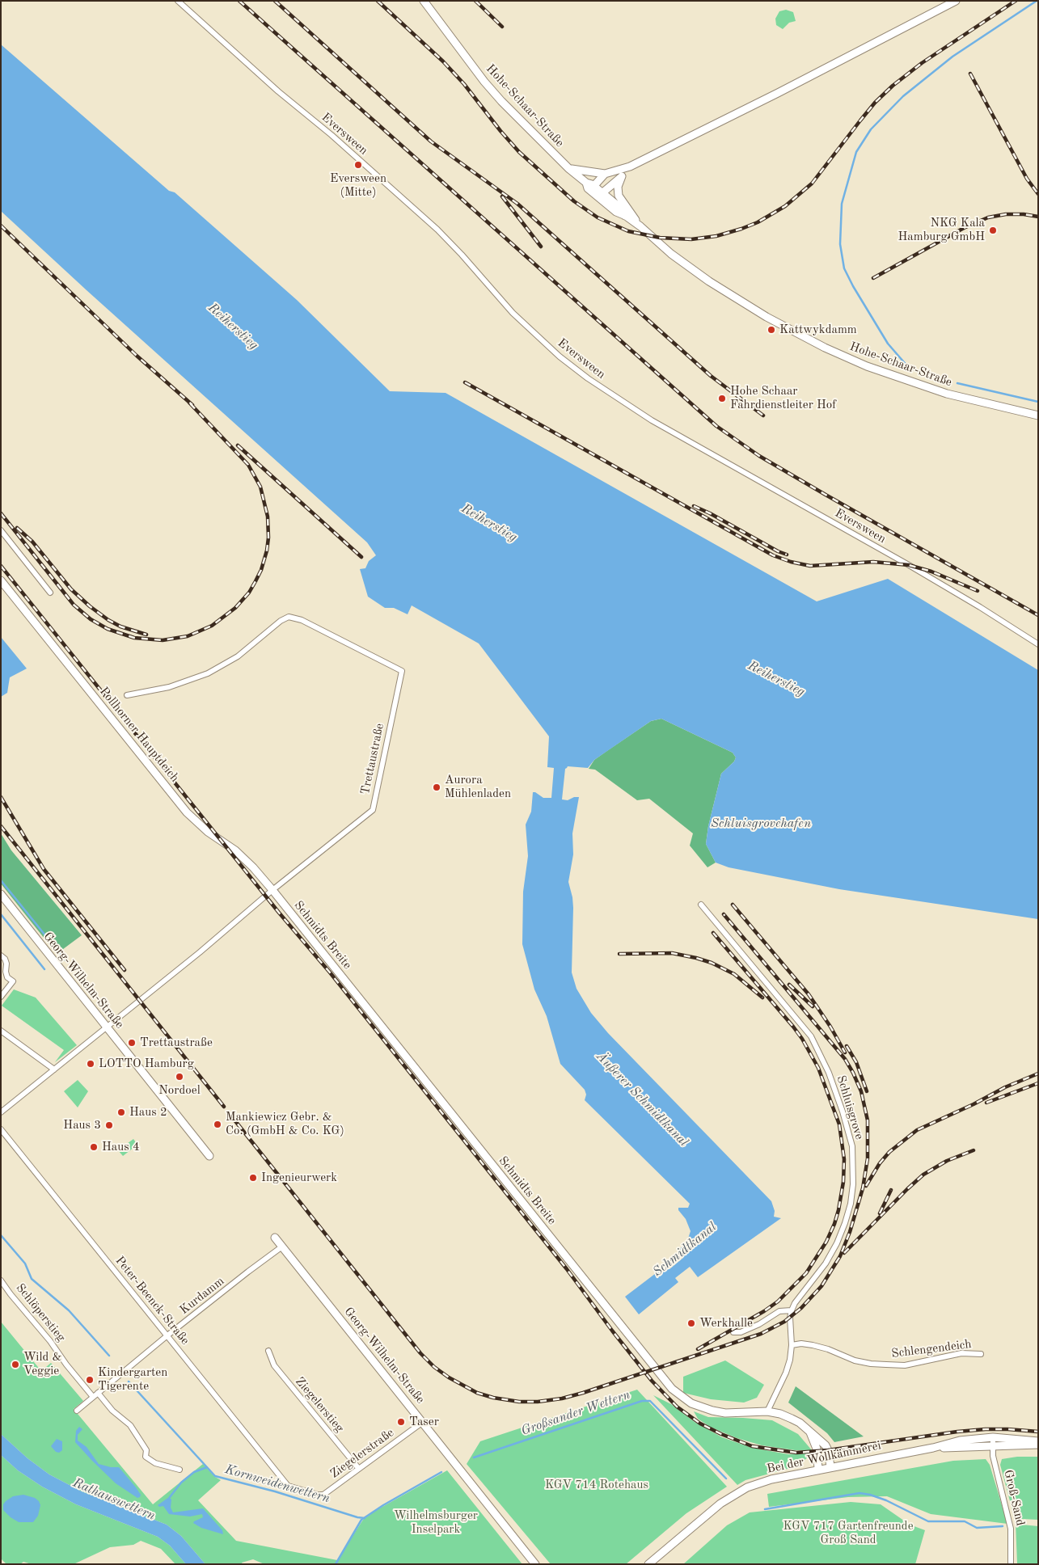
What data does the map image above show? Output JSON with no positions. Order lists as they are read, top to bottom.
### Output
{
  "streets": {
    "main road": [
      "Hohe-Schaar-Straße",
      "Pollhorner Hauptdeich",
      "Schmidts Breite",
      "Georg-Wilhelm-Straße",
      "Bei der Wollkämmerei"
    ],
    "street": [
      "Eversween",
      "Trettaustraße",
      "Schluisgrove",
      "Kurdamm",
      "Peter-Beenck-Straße",
      "Schlöperstieg",
      "Schlengendeich",
      "Ziegelerstieg",
      "Ziegelerstraße",
      "Groß-Sand"
    ]
  },
  "crossings": [
    ["Pollhorner Hauptdeich", "Trettaustraße"],
    ["Pollhorner Hauptdeich", "Schmidts Breite"],
    ["Trettaustraße", "Schmidts Breite"],
    ["Trettaustraße", "Georg-Wilhelm-Straße"],
    ["Schmidts Breite", "Schluisgrove"],
    ["Schmidts Breite", "Bei der Wollkämmerei"],
    ["Georg-Wilhelm-Straße", "Kurdamm"],
    ["Georg-Wilhelm-Straße", "Ziegelerstraße"],
    ["Schluisgrove", "Schlengendeich"],
    ["Kurdamm", "Peter-Beenck-Straße"],
    ["Kurdamm", "Schlöperstieg"],
    ["Peter-Beenck-Straße", "Ziegelerstraße"],
    ["Ziegelerstieg", "Ziegelerstraße"],
    ["Bei der Wollkämmerei", "Groß-Sand"]
  ],
  "water": [
    "Reiherstieg",
    "Schluisgrovehafen",
    "Äußerer Schmidtkanal",
    "Schmidtkanal",
    "Großsander Wettern",
    "Kornweidenwettern",
    "Rathauswettern"
  ],
  "parks": ["KGV 714 Rotehaus", "Wilhelmsburger Inselpark", "KGV 717 Gartenfreunde Groß Sand"],
  "places": [
    "Eversween (Mitte)",
    "NKG Kala Hamburg GmbH",
    "Kattwykdamm",
    "Hohe Schaar Fahrdienstleiter Hof",
    "Aurora Mühlenladen",
    "Trettaustraße",
    "LOTTO Hamburg",
    "Nordoel",
    "Haus 2",
    "Mankiewicz Gebr. & Co. (GmbH & Co. KG)",
    "Haus 3",
    "Haus 4",
    "Ingenieurwerk",
    "Werkhalle",
    "Wild & Veggie",
    "Kindergarten Tigerente",
    "Taser"
  ]
}
